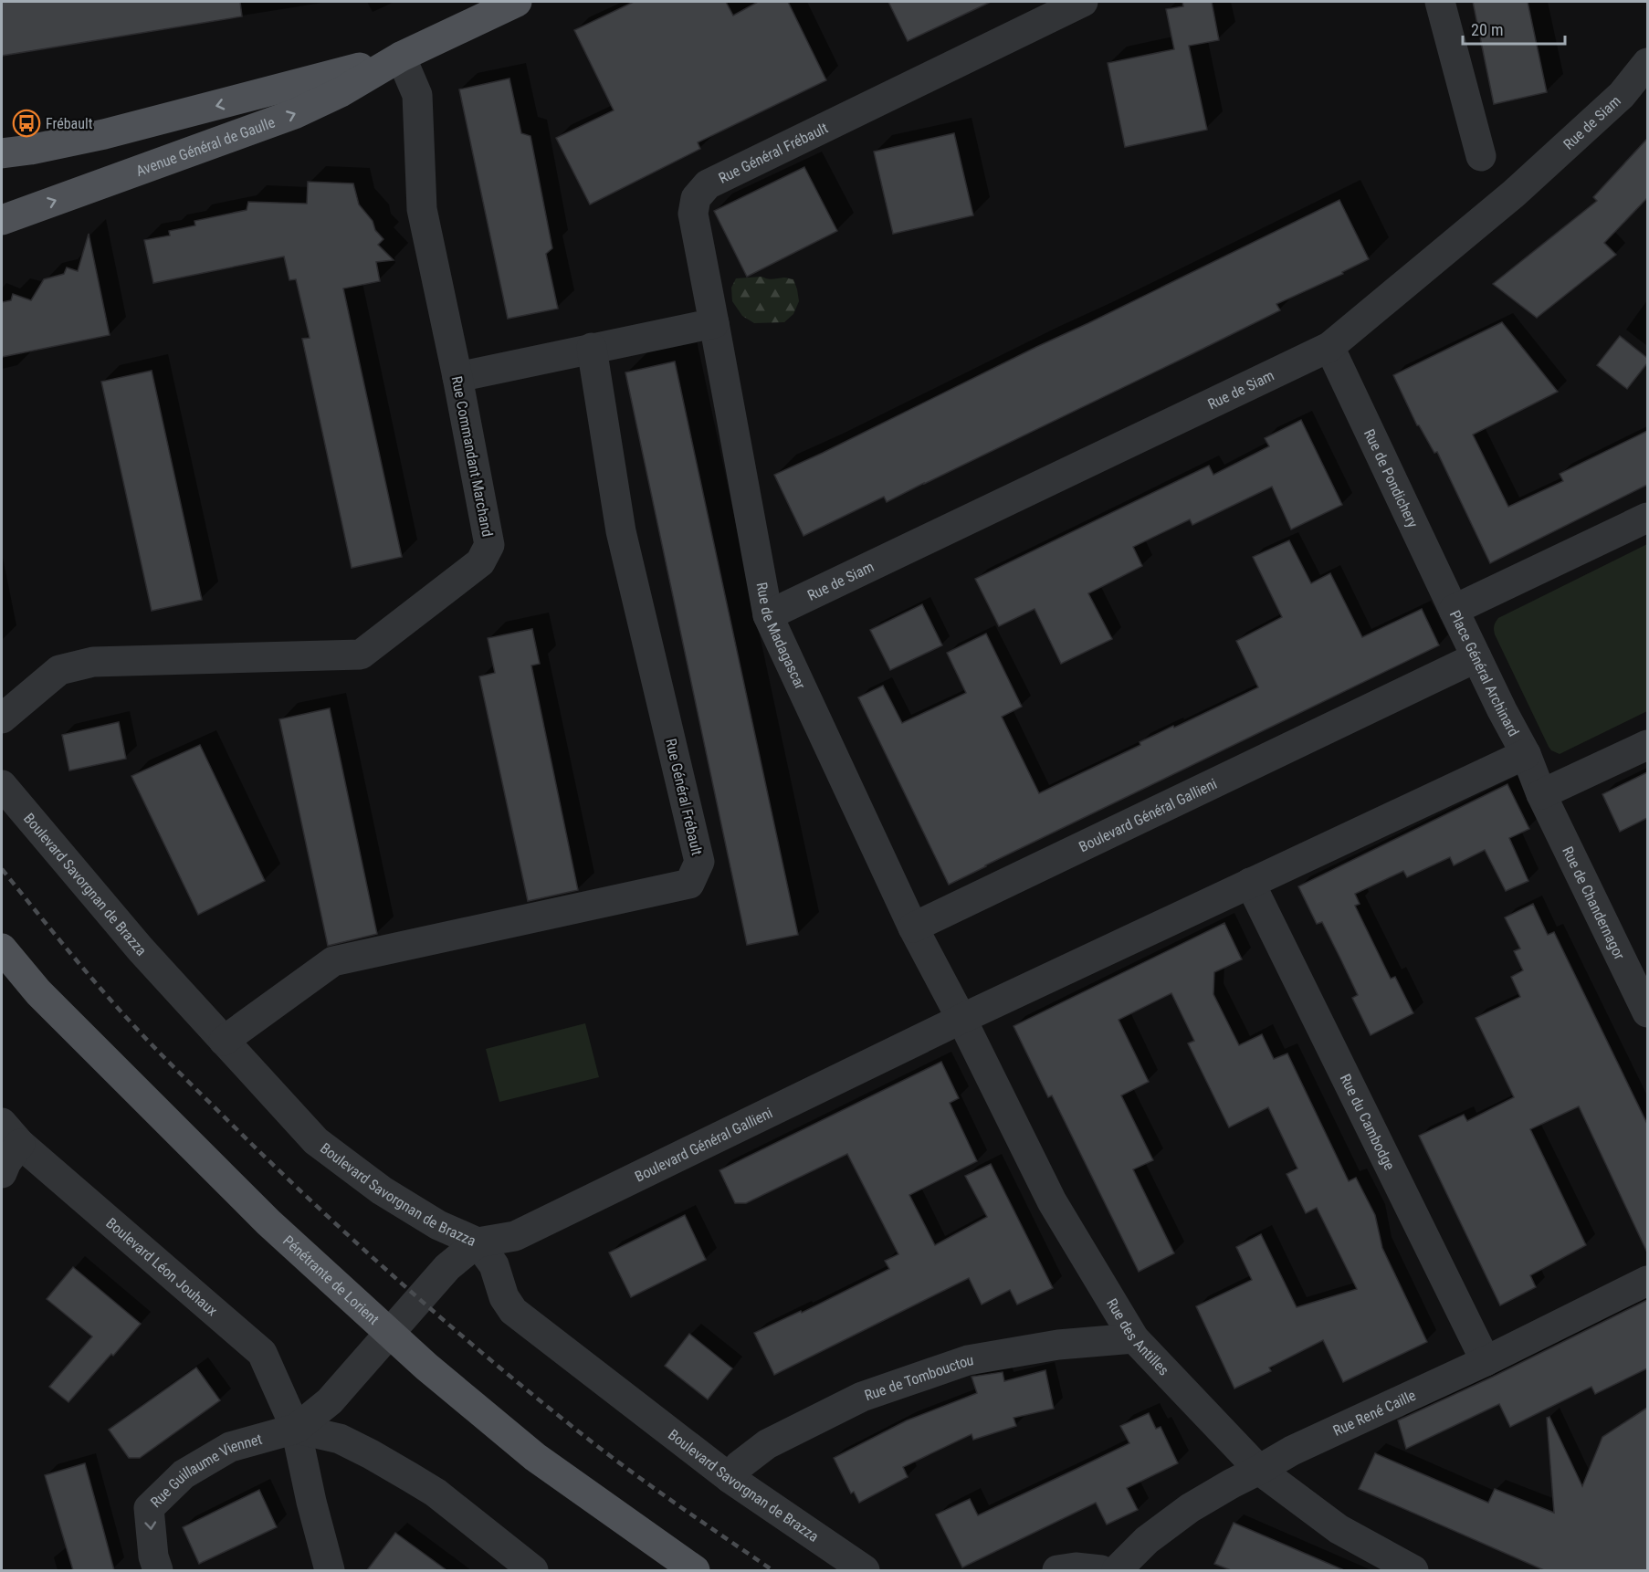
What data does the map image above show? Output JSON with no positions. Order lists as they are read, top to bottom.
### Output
{
  "streets": {
    "main road": ["Avenue Général de Gaulle", "Pénétrante de Lorient"],
    "street": [
      "Rue de Siam",
      "Rue Général Frébault",
      "Rue Commandant Marchand",
      "Rue de Pondichery",
      "Rue de Madagascar",
      "Place Général Archinard",
      "Boulevard Général Gallieni",
      "Boulevard Savorgnan de Brazza",
      "Rue de Chandernagor",
      "Rue du Cambodge",
      "Boulevard Léon Jouhaux",
      "Rue des Antilles",
      "Rue de Tombouctou",
      "Rue René Caille",
      "Rue Guillaume Viennet"
    ]
  },
  "crossings": [
    ["Rue de Siam", "Rue de Pondichery"],
    ["Rue de Siam", "Rue de Madagascar"],
    ["Avenue Général de Gaulle", "Rue Commandant Marchand"],
    ["Rue Général Frébault", "Rue de Madagascar"],
    ["Rue Général Frébault", "Boulevard Savorgnan de Brazza"],
    ["Rue de Pondichery", "Place Général Archinard"],
    ["Rue de Madagascar", "Boulevard Général Gallieni"],
    ["Place Général Archinard", "Boulevard Général Gallieni"],
    ["Place Général Archinard", "Rue de Chandernagor"],
    ["Boulevard Général Gallieni", "Boulevard Savorgnan de Brazza"],
    ["Boulevard Général Gallieni", "Rue du Cambodge"],
    ["Boulevard Général Gallieni", "Boulevard Léon Jouhaux"],
    ["Boulevard Général Gallieni", "Rue des Antilles"],
    ["Boulevard Général Gallieni", "Rue Guillaume Viennet"],
    ["Boulevard Savorgnan de Brazza", "Rue de Tombouctou"],
    ["Rue du Cambodge", "Rue René Caille"],
    ["Boulevard Léon Jouhaux", "Rue Guillaume Viennet"],
    ["Rue des Antilles", "Rue de Tombouctou"],
    ["Rue des Antilles", "Rue René Caille"]
  ],
  "one_way": ["Rue Guillaume Viennet"],
  "places": {
    "bus stop": ["Frébault"]
  },
  "scale_bar": "20 m"
}
